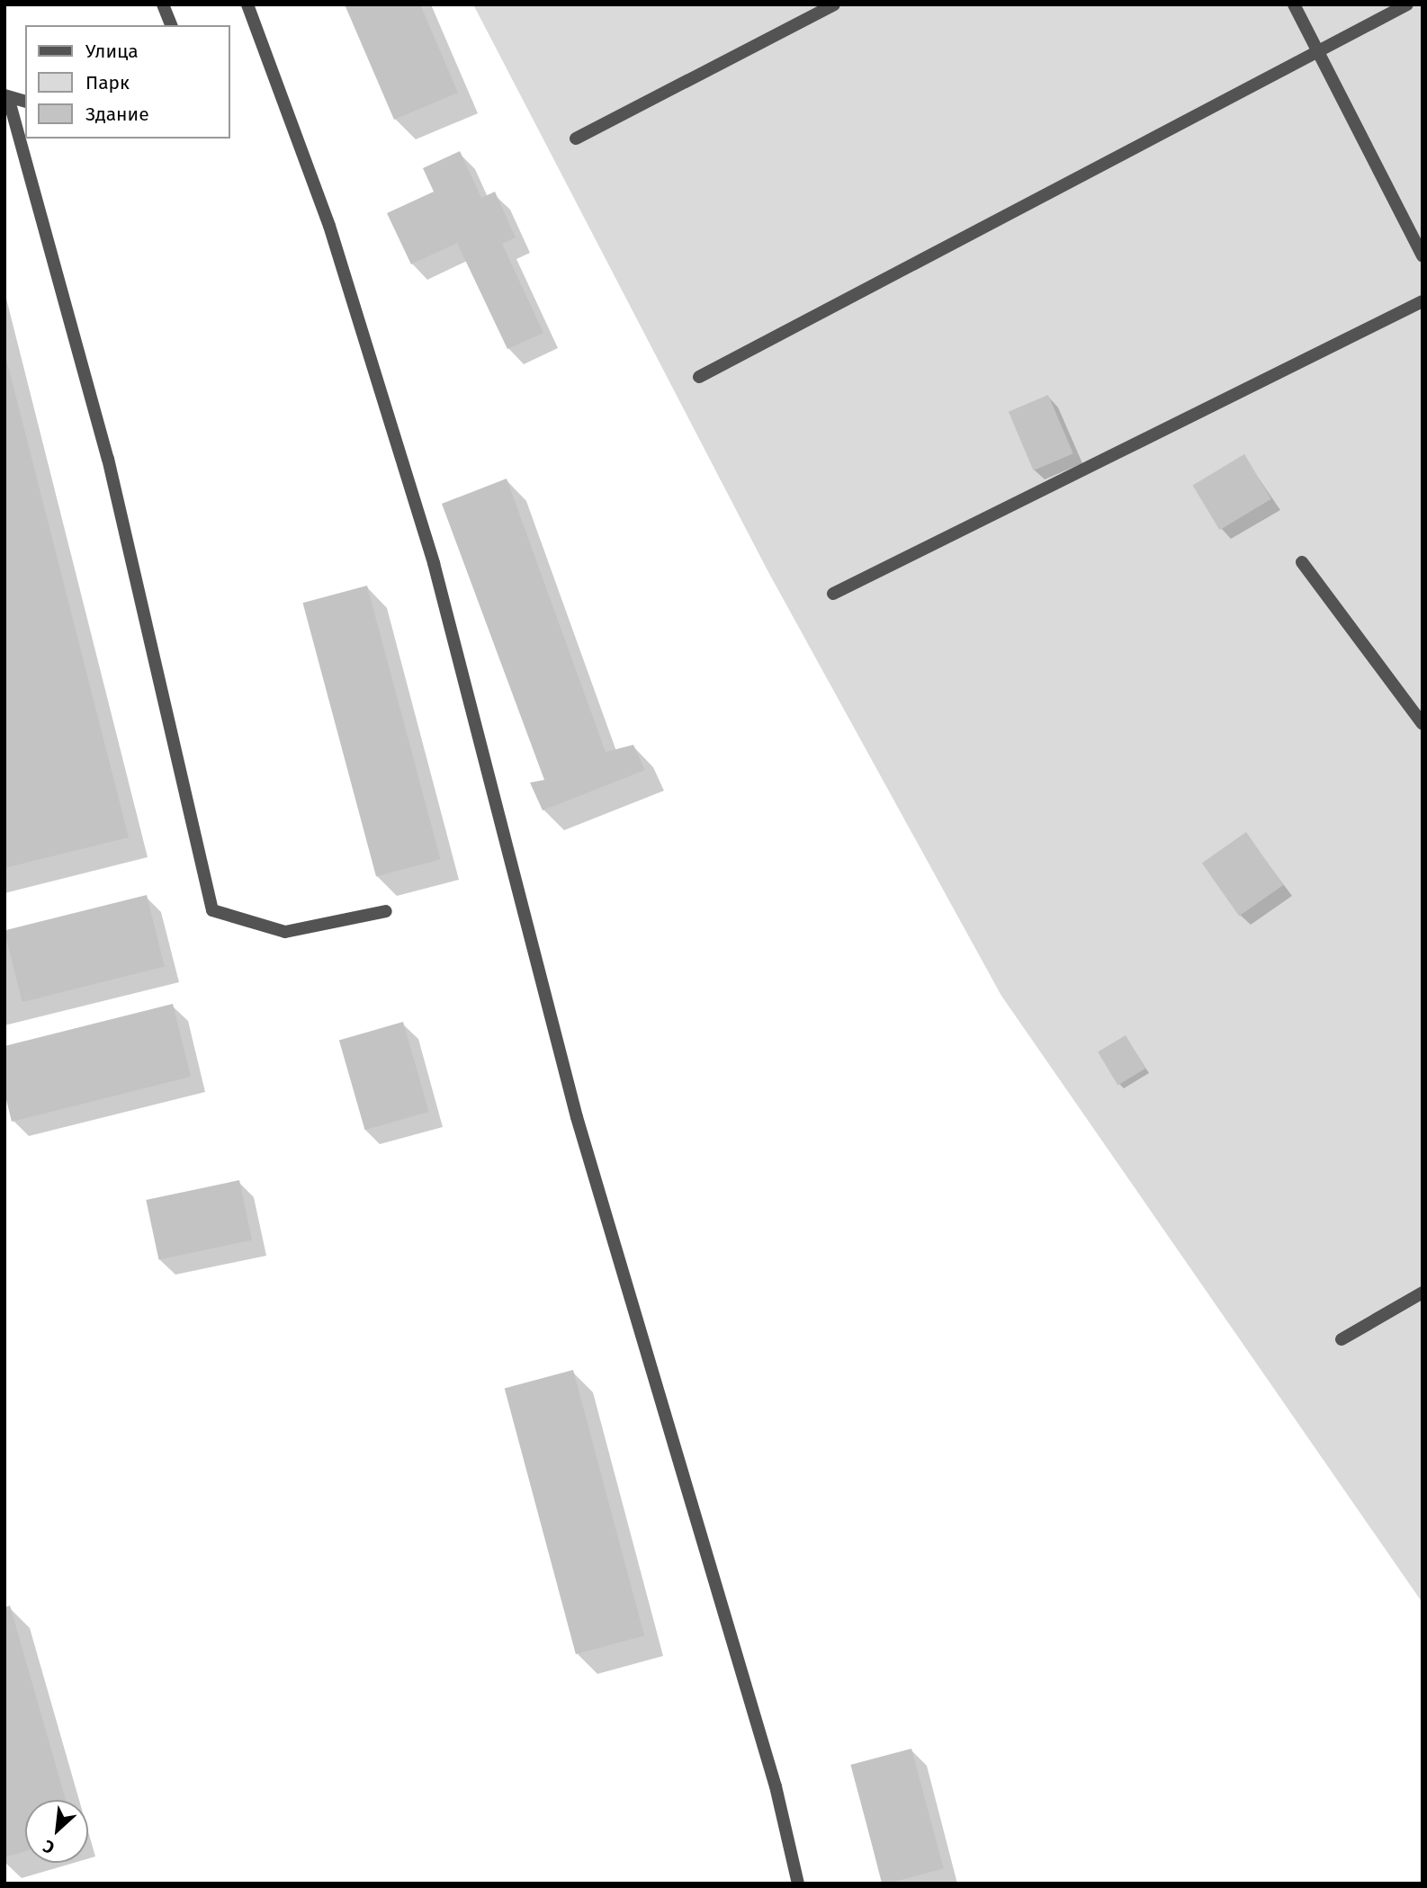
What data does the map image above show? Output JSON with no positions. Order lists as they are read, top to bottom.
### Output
{
  "legend": ["Улица", "Парк", "Здание"],
  "north": "bottom left"
}
